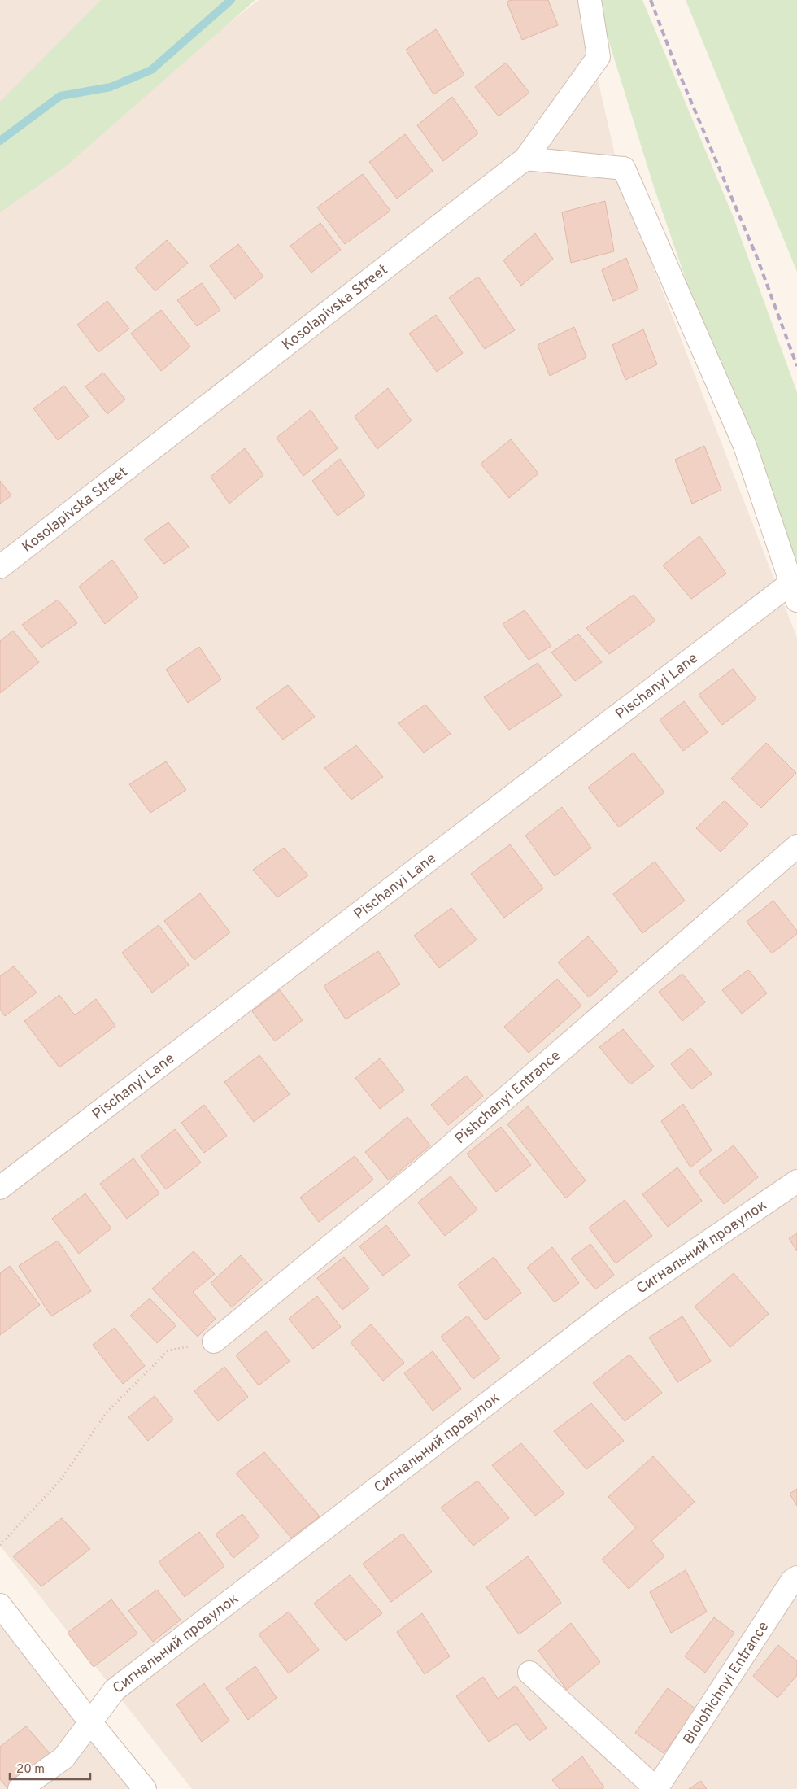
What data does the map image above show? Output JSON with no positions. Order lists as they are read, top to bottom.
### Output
{
  "streets": {
    "street": [
      "Kosolapivska Street",
      "Pischanyi Lane",
      "Pishchanyi Entrance",
      "Сигнальний провулок",
      "Biolohichnyi Entrance"
    ]
  },
  "scale_bar": "20 m"
}
